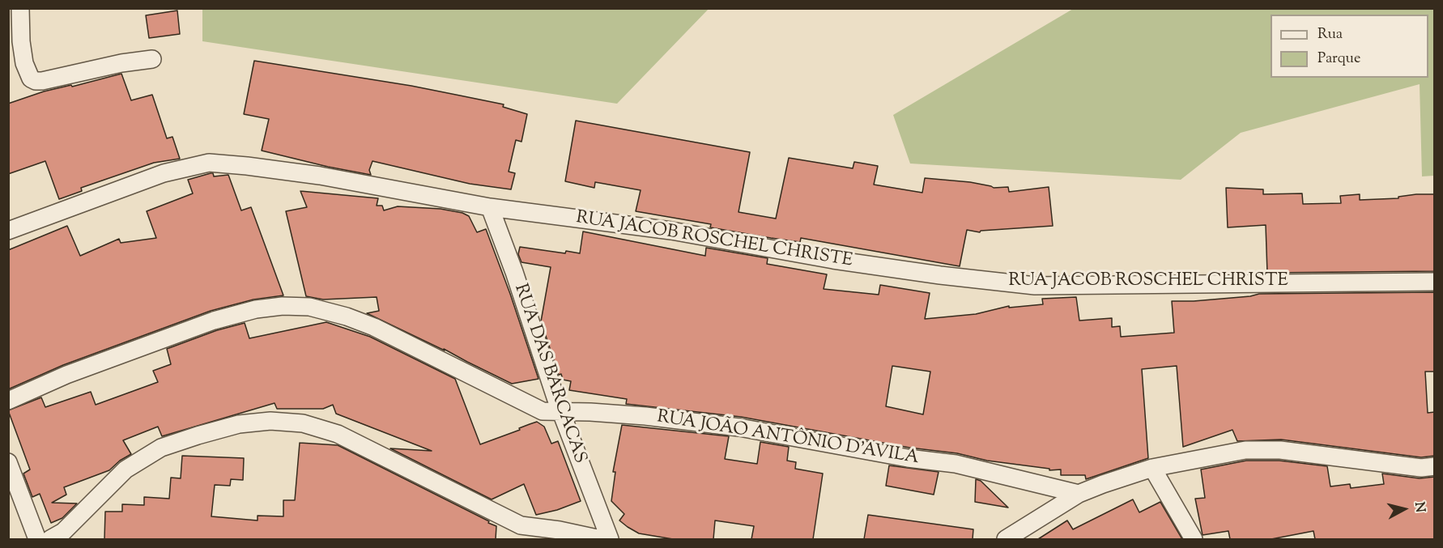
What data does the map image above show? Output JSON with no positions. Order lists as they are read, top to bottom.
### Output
{
  "streets": {
    "street": ["RUA JACOB ROSCHEL CHRISTE", "RUA DAS BARCACAS", "RUA JOÃO ANTÔNIO D'AVILA"]
  },
  "crossings": [
    ["RUA JACOB ROSCHEL CHRISTE", "RUA DAS BARCACAS"],
    ["RUA DAS BARCACAS", "RUA JOÃO ANTÔNIO D'AVILA"]
  ],
  "legend": ["Rua", "Parque"],
  "north": "right"
}
